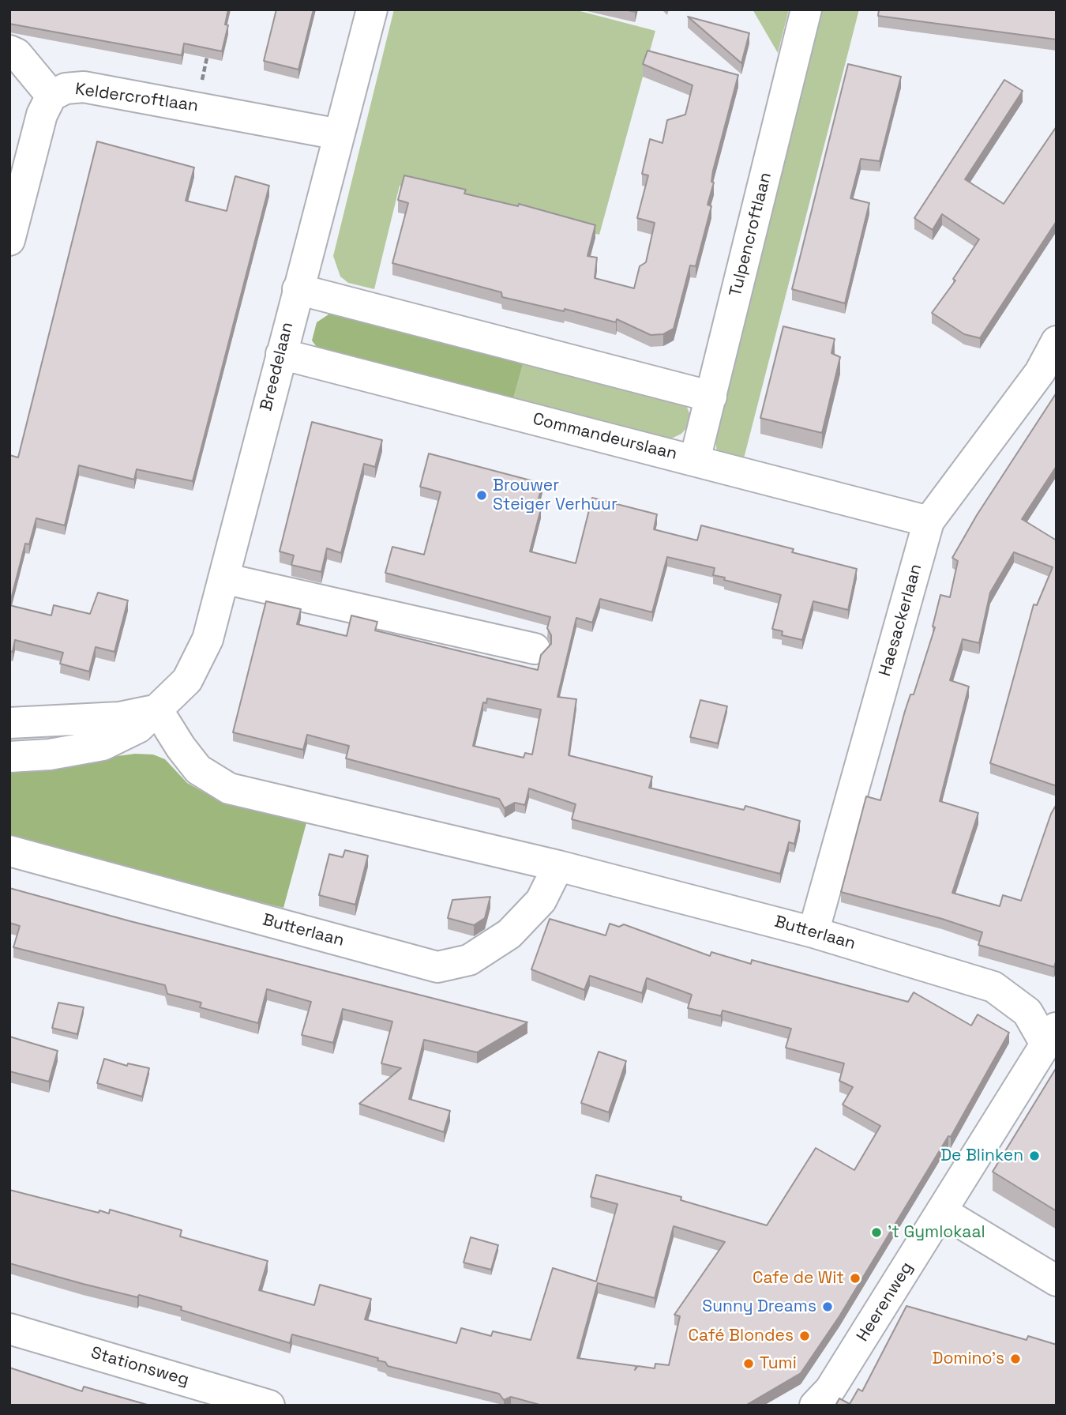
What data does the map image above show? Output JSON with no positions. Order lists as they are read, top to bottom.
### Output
{
  "streets": {
    "street": [
      "Keldercroftlaan",
      "Tulpencroftlaan",
      "Breedelaan",
      "Commandeurslaan",
      "Haesackerlaan",
      "Butterlaan",
      "Heerenweg",
      "Stationsweg"
    ]
  },
  "crossings": [
    ["Keldercroftlaan", "Breedelaan"],
    ["Tulpencroftlaan", "Commandeurslaan"],
    ["Breedelaan", "Commandeurslaan"],
    ["Breedelaan", "Butterlaan"],
    ["Commandeurslaan", "Haesackerlaan"],
    ["Haesackerlaan", "Butterlaan"],
    ["Butterlaan", "Heerenweg"]
  ],
  "places": [
    "Brouwer Steiger Verhuur",
    "De Blinken",
    "'t Gymlokaal",
    "Cafe de Wit",
    "Sunny Dreams",
    "Café Blondes",
    "Domino's",
    "Tumi"
  ]
}
